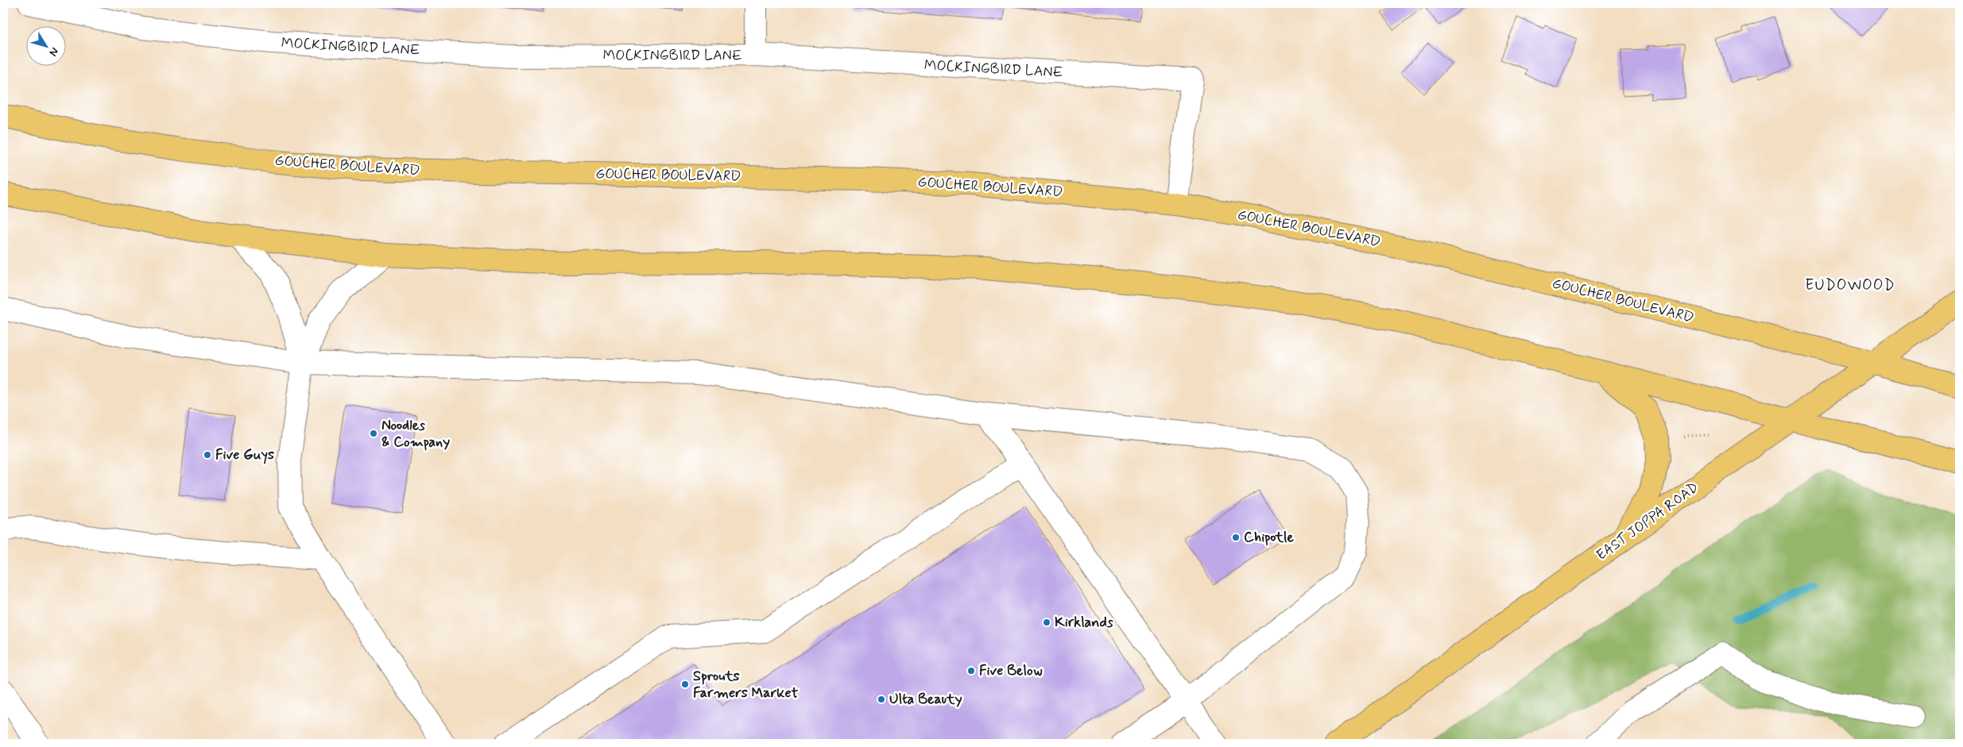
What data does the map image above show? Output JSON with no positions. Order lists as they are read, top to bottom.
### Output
{
  "streets": {
    "main road": ["GOUCHER BOULEVARD", "EAST JOPPA ROAD"],
    "street": ["MOCKINGBIRD LANE"]
  },
  "crossings": [
    ["MOCKINGBIRD LANE", "GOUCHER BOULEVARD"],
    ["GOUCHER BOULEVARD", "EAST JOPPA ROAD"]
  ],
  "districts": ["EUDOWOOD"],
  "places": [
    "Noodles & Company",
    "Five Guys",
    "Chipotle",
    "Kirklands",
    "Five Below",
    "Sprouts Farmers Market",
    "Ulta Beauty"
  ],
  "north": "bottom right"
}
